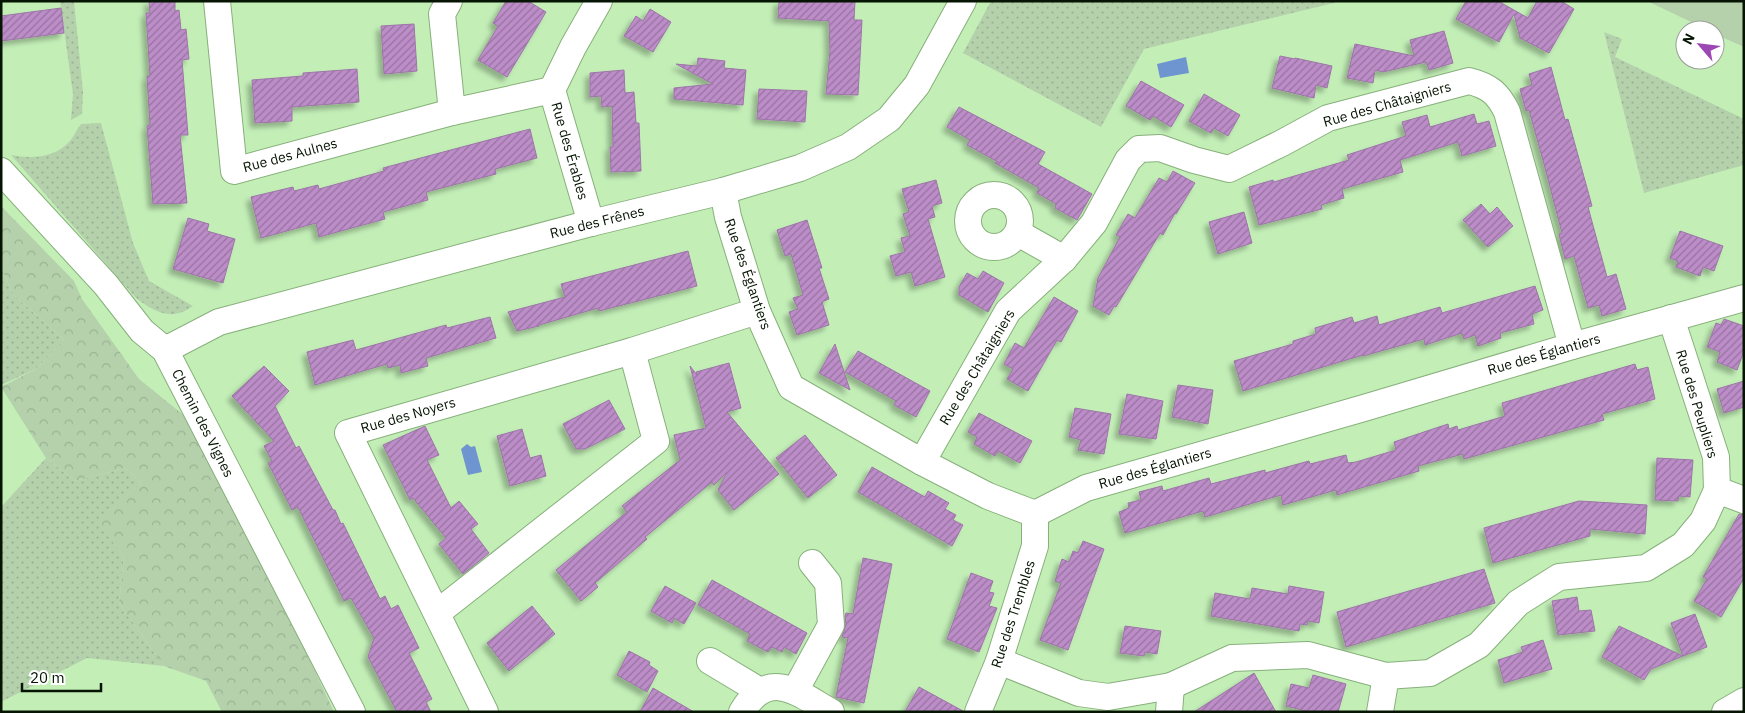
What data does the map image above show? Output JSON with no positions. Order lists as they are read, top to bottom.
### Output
{
  "streets": {
    "street": [
      "Rue des Châtaigniers",
      "Rue des Érables",
      "Rue des Aulnes",
      "Rue des Frênes",
      "Rue des Églantiers",
      "Rue des Peupliers",
      "Rue des Noyers",
      "Chemin des Vignes",
      "Rue des Trembles"
    ]
  },
  "crossings": [
    ["Rue des Châtaigniers", "Rue des Églantiers"],
    ["Rue des Érables", "Rue des Aulnes"],
    ["Rue des Érables", "Rue des Frênes"],
    ["Rue des Frênes", "Rue des Églantiers"],
    ["Rue des Frênes", "Chemin des Vignes"],
    ["Rue des Églantiers", "Rue des Peupliers"],
    ["Rue des Églantiers", "Rue des Noyers"],
    ["Rue des Églantiers", "Rue des Trembles"],
    ["Rue des Peupliers", "Rue des Trembles"]
  ],
  "scale_bar": "20 m",
  "north": "top left"
}
